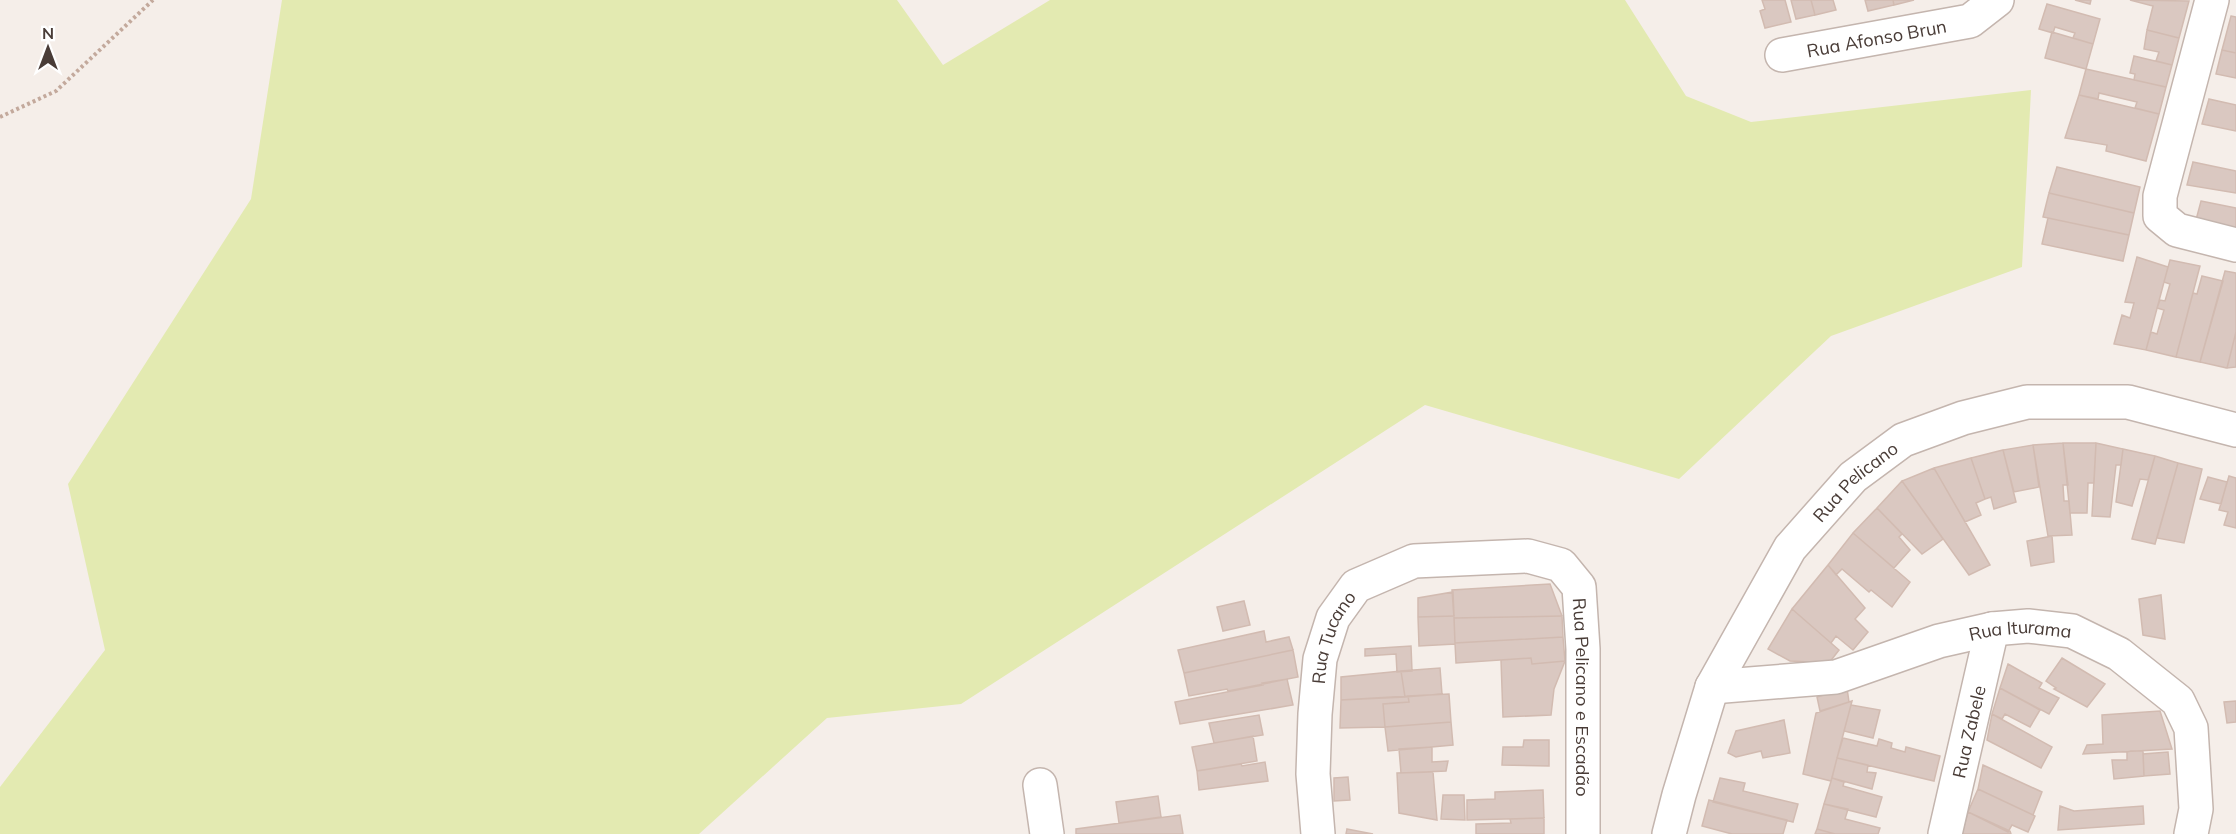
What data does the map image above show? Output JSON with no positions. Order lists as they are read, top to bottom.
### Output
{
  "streets": {
    "street": [
      "Rua Afonso Brun",
      "Rua Pelicano",
      "Rua Iturama",
      "Rua Tucano",
      "Rua Pelicano e Escadão",
      "Rua Zabele"
    ]
  },
  "crossings": [
    ["Rua Pelicano", "Rua Iturama"],
    ["Rua Iturama", "Rua Zabele"],
    ["Rua Tucano", "Rua Pelicano e Escadão"]
  ],
  "north": "top"
}
